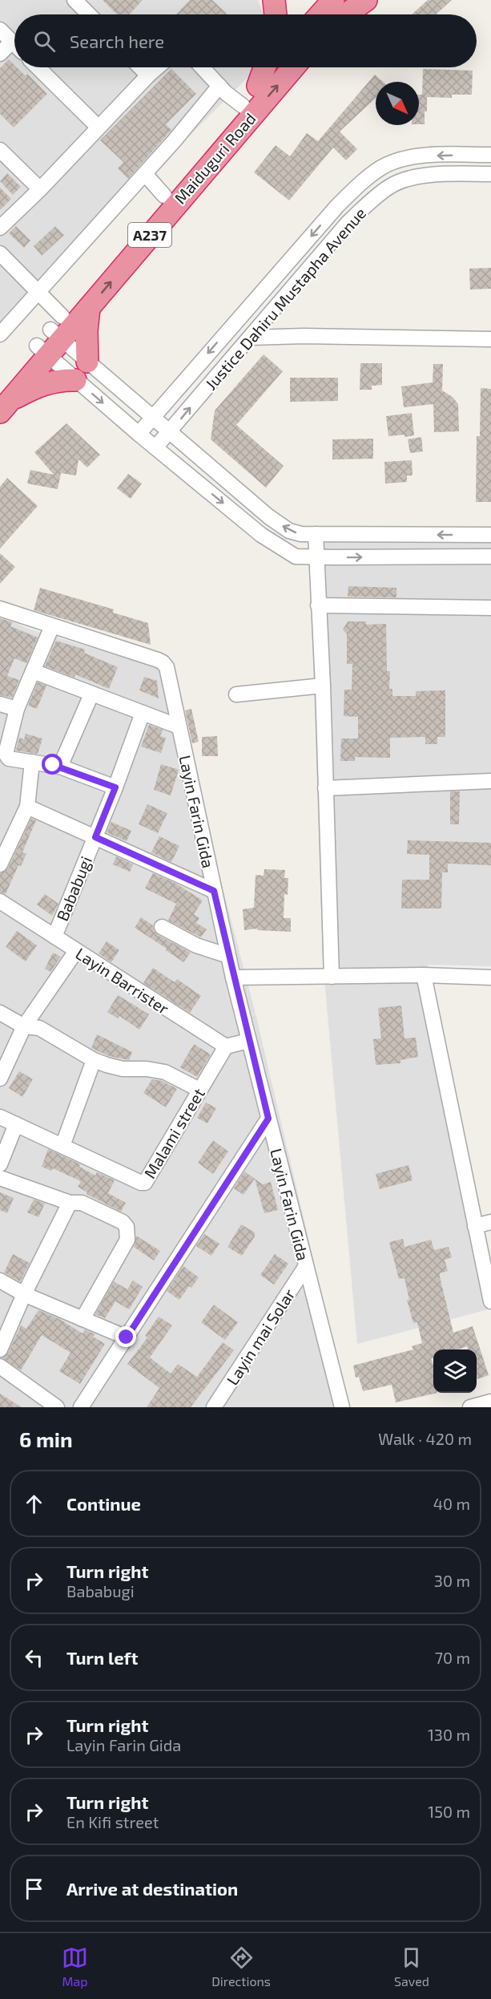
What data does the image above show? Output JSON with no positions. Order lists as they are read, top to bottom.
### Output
{
  "streets": {
    "highway": ["Maiduguri Road", "A237"],
    "street": [
      "Justice Dahiru Mustapha Avenue",
      "Layin Farin Gida",
      "Bababugi",
      "Layin Barrister",
      "Malami street",
      "Layin mai Solar"
    ]
  },
  "crossings": [
    ["Layin Farin Gida", "Layin mai Solar"],
    ["Bababugi", "Layin Barrister"],
    ["Layin Barrister", "Malami street"]
  ],
  "north": "bottom right",
  "page": {
    "search": "Search here",
    "heading": ["6 min", "Walk · 420 m"],
    "list": [
      ["Continue", "40 m"],
      ["Turn right", "Bababugi", "30 m"],
      ["Turn left", "70 m"],
      ["Turn right", "Layin Farin Gida", "130 m"],
      ["Turn right", "En Kifi street", "150 m"],
      "Arrive at destination"
    ],
    "nav": ["Map", "Directions", "Saved"]
  }
}
